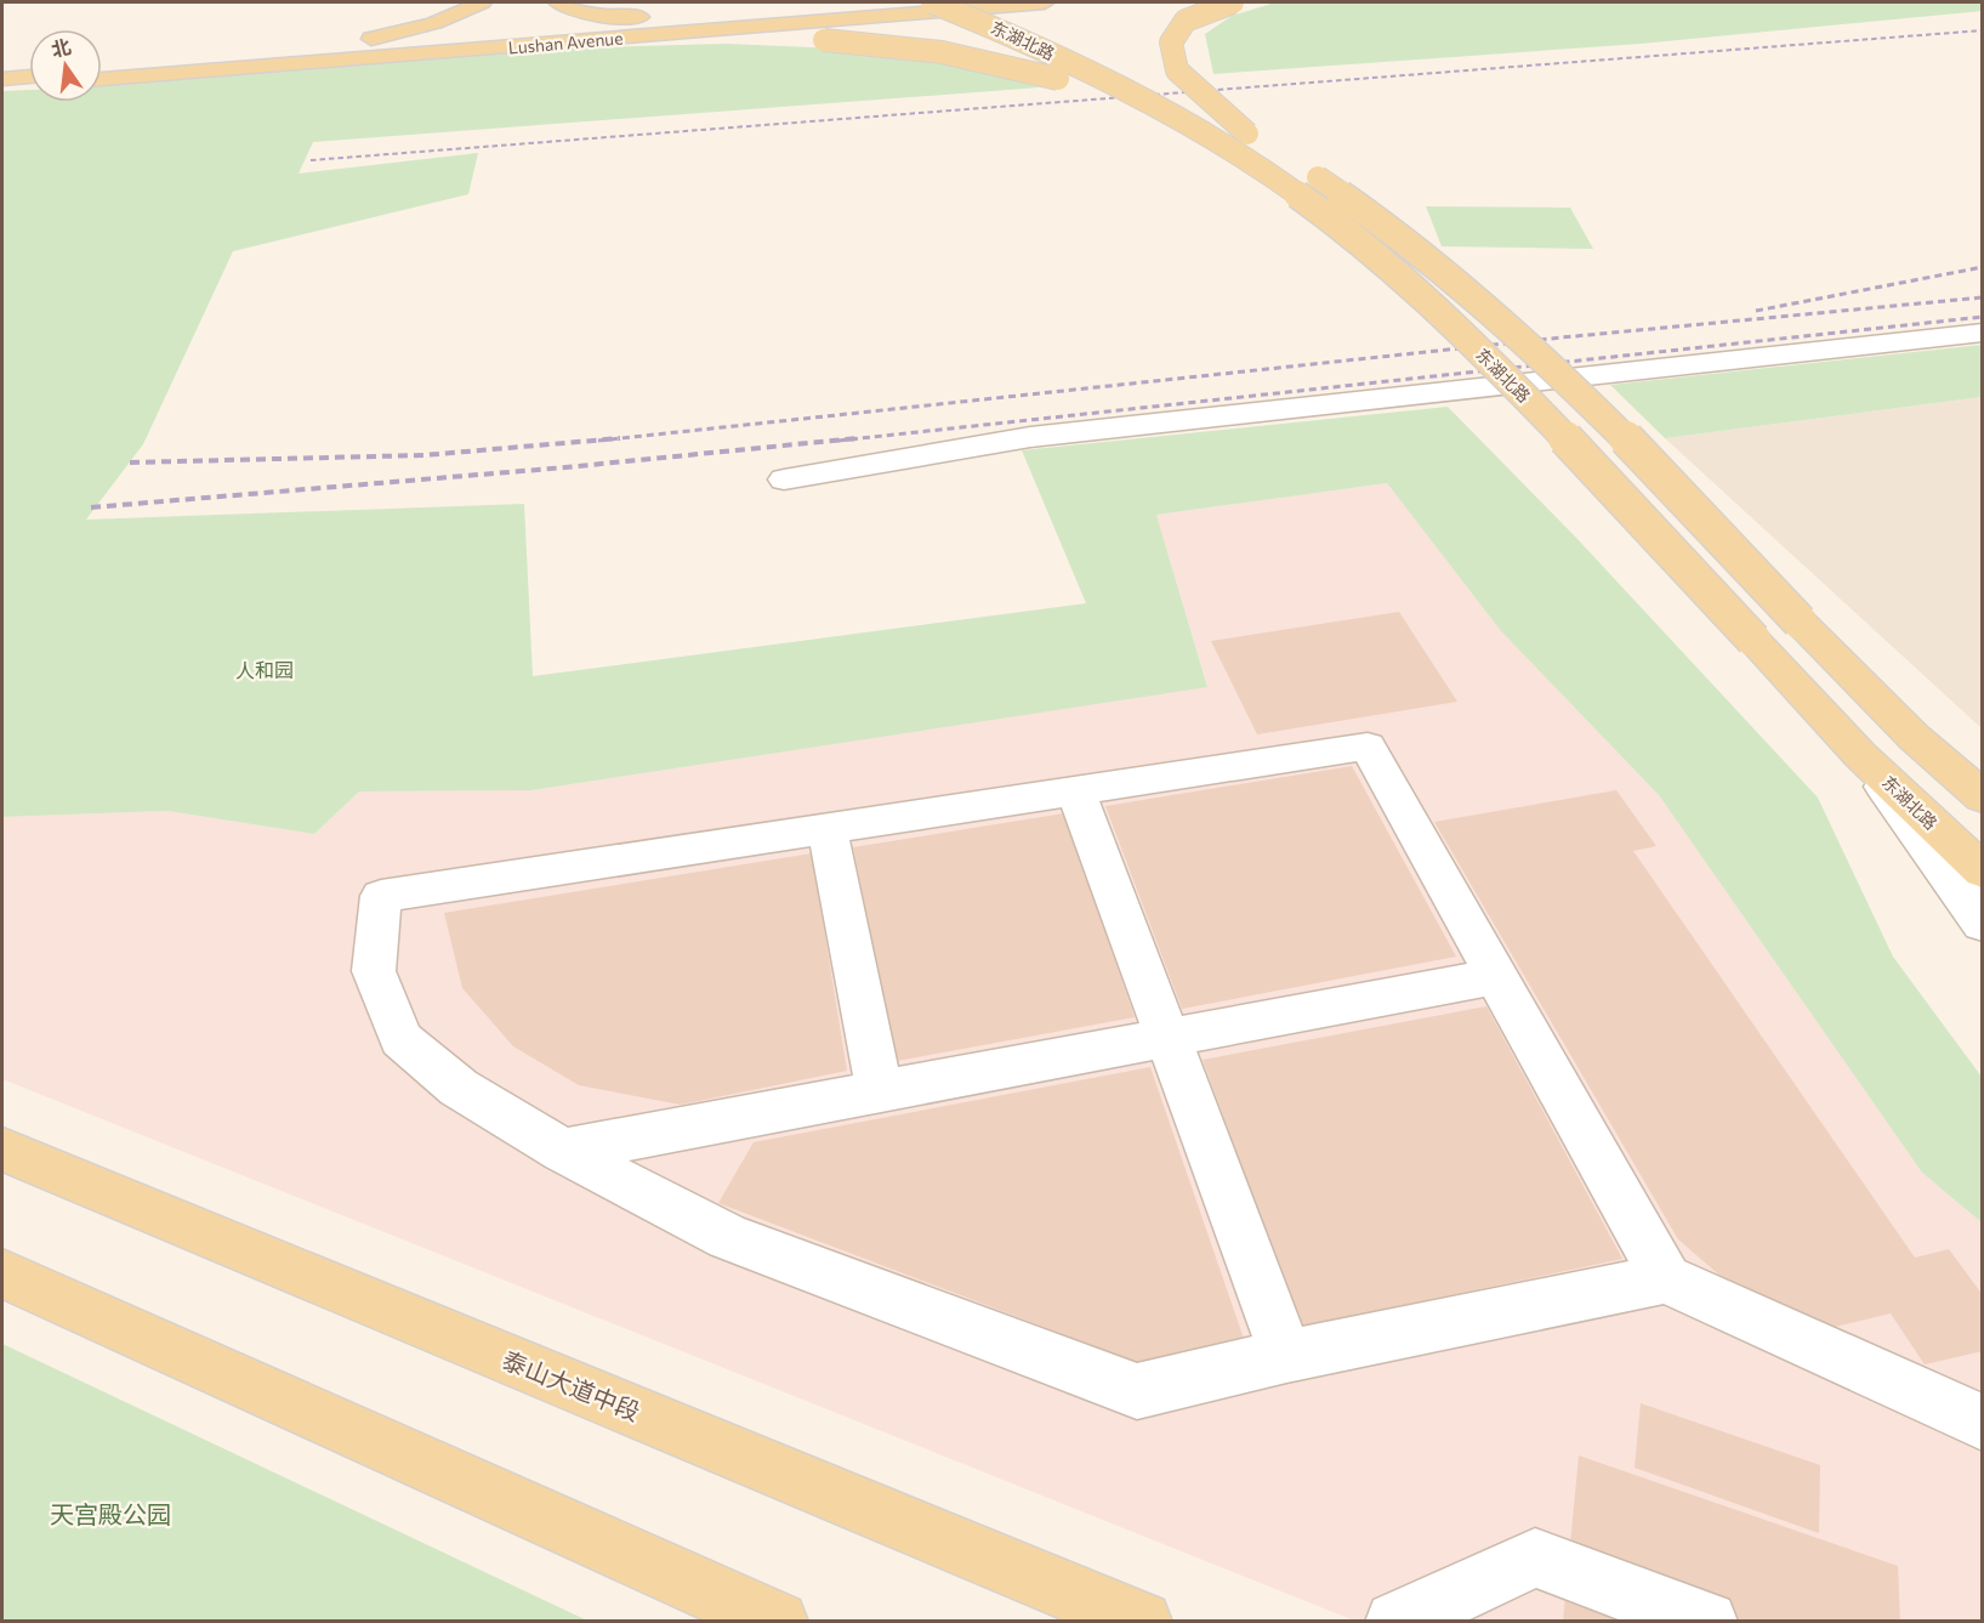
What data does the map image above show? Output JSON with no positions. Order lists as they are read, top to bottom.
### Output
{
  "streets": {
    "main road": ["东湖北路", "Lushan Avenue", "泰山大道中段"]
  },
  "crossings": [
    ["东湖北路", "Lushan Avenue"]
  ],
  "parks": ["人和园", "天宫殿公园"],
  "north": "top"
}
